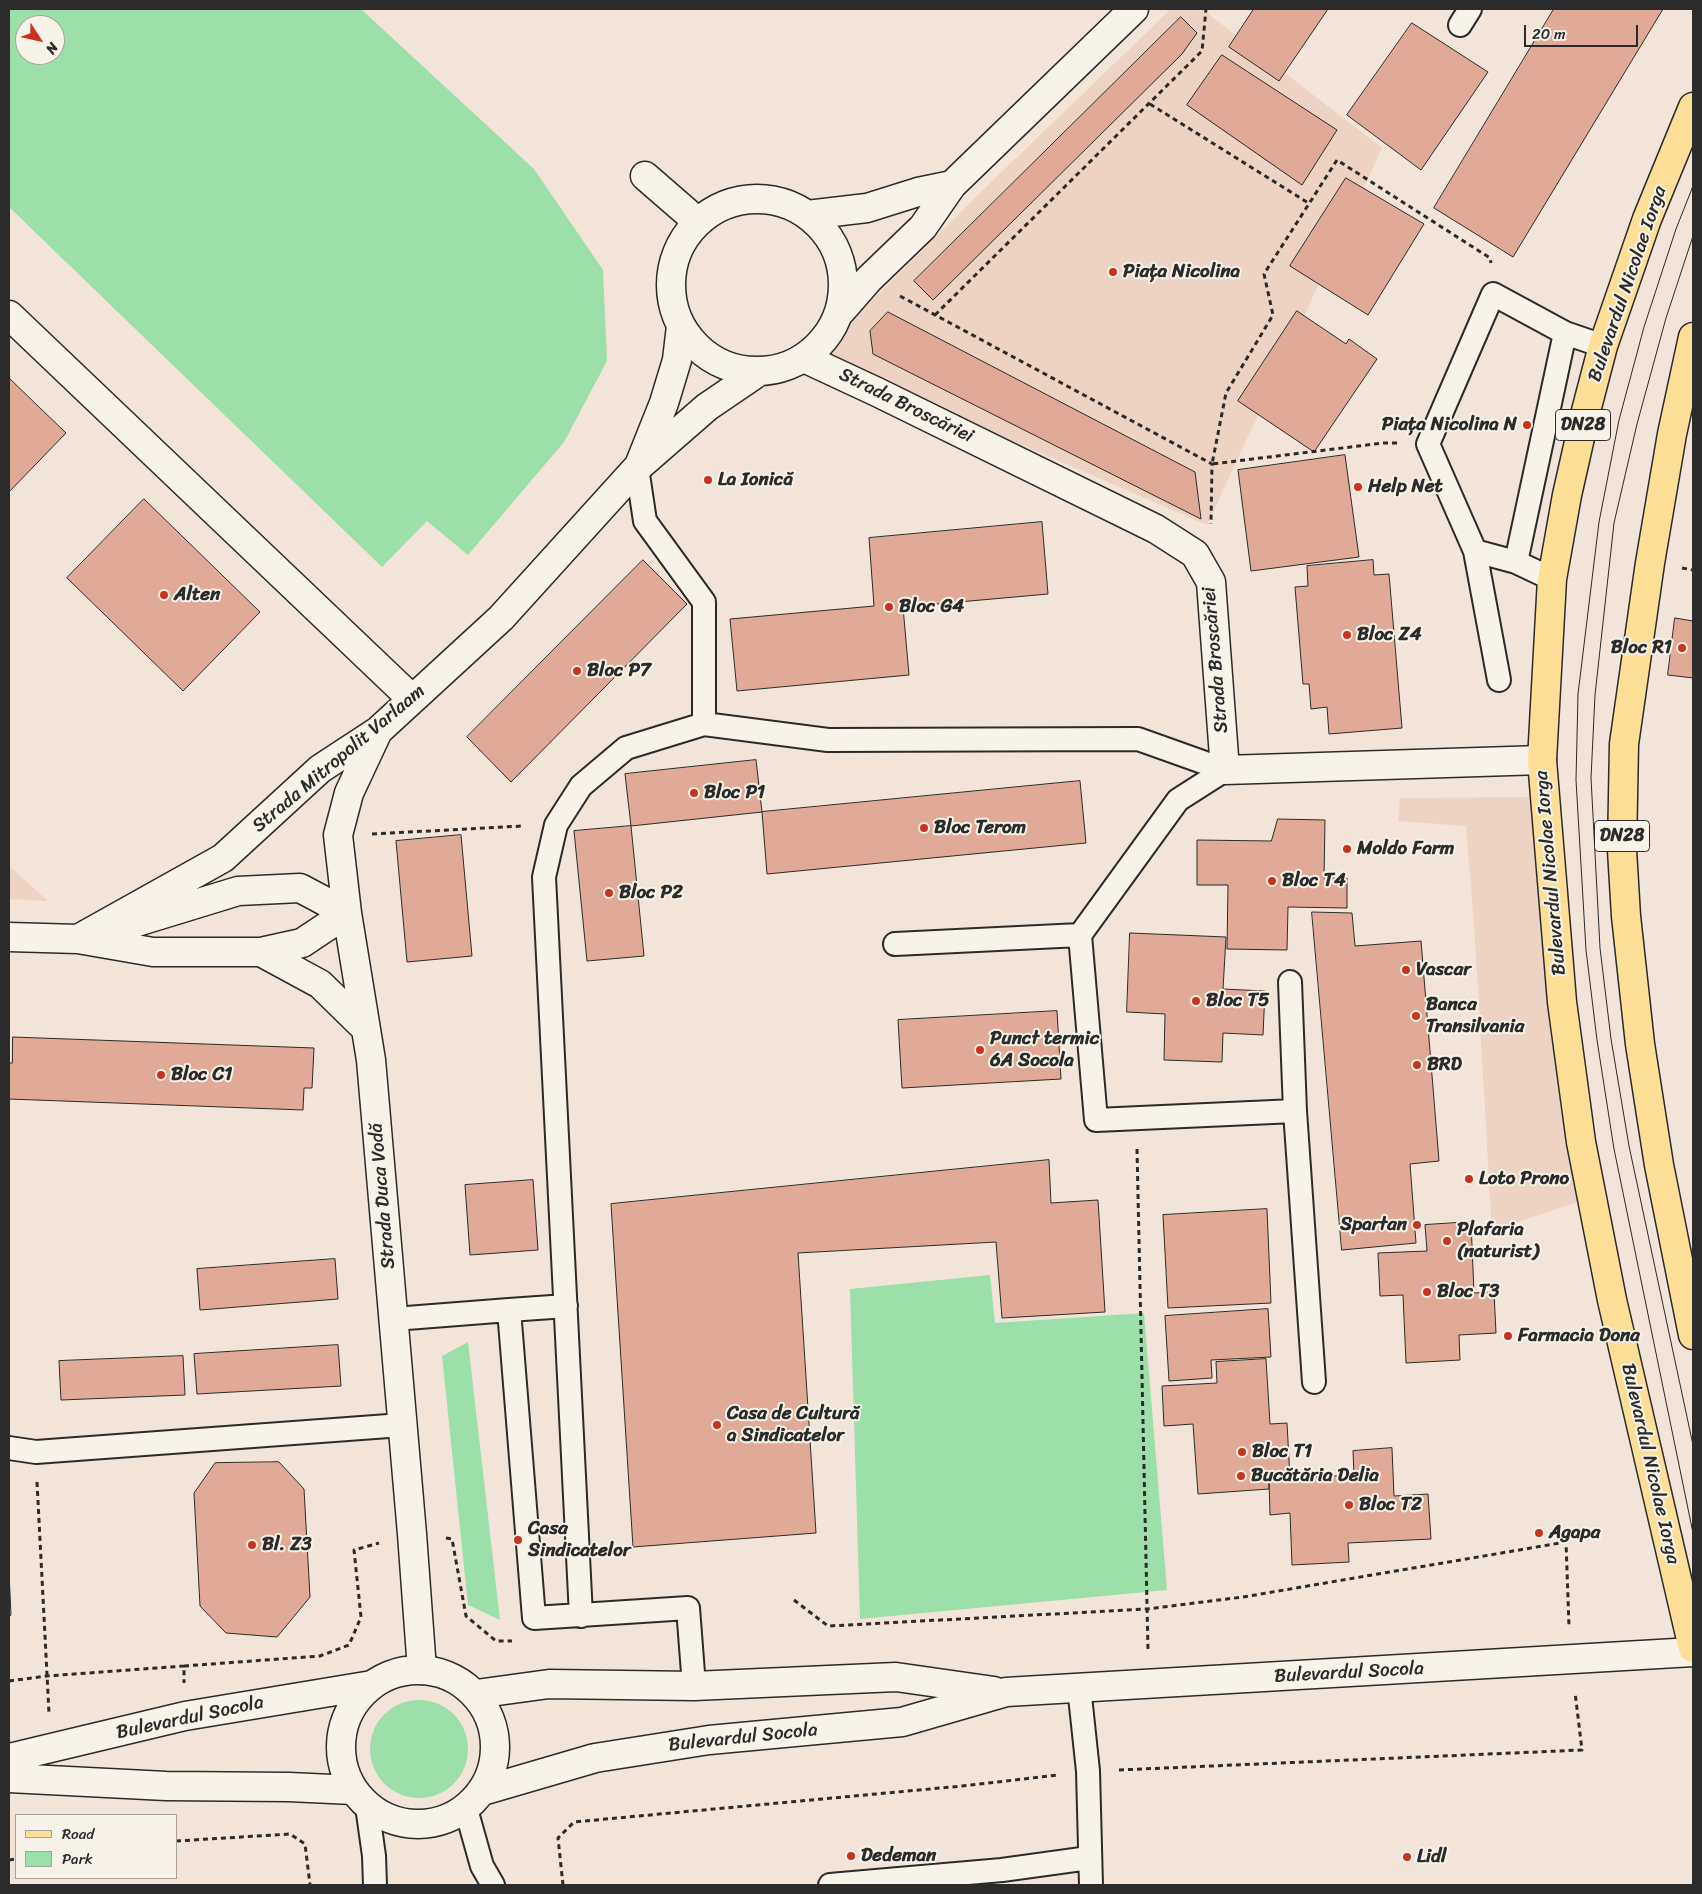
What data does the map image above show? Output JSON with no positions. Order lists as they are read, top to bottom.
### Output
{
  "streets": {
    "main road": ["Bulevardul Nicolae Iorga", "DN28"],
    "street": [
      "Strada Broscăriei",
      "Strada Mitropolit Varlaam",
      "Strada Duca Vodă",
      "Bulevardul Socola"
    ]
  },
  "crossings": [
    ["Strada Broscăriei", "Strada Mitropolit Varlaam"],
    ["Strada Mitropolit Varlaam", "Strada Duca Vodă"],
    ["Strada Duca Vodă", "Bulevardul Socola"]
  ],
  "places": [
    "Piața Nicolina",
    "Piața Nicolina N",
    "La Ionică",
    "Help Net",
    "Alten",
    "Bloc G4",
    "Bloc Z4",
    "Bloc R1",
    "Bloc P7",
    "Bloc P1",
    "Bloc Terom",
    "Moldo Farm",
    "Bloc T4",
    "Bloc P2",
    "Vascar",
    "Bloc T5",
    "Banca Transilvania",
    "Punct termic 6A Socola",
    "BRD",
    "Bloc C1",
    "Loto Prono",
    "Spartan",
    "Plafaria (naturist)",
    "Bloc T3",
    "Farmacia Dona",
    "Casa de Cultură a Sindicatelor",
    "Bloc T1",
    "Bucătăria Delia",
    "Bloc T2",
    "Agapa",
    "Casa Sindicatelor",
    "Bl. Z3",
    "Dedeman",
    "Lidl"
  ],
  "legend": ["Road", "Park"],
  "scale_bar": "20 m",
  "north": "bottom right"
}
